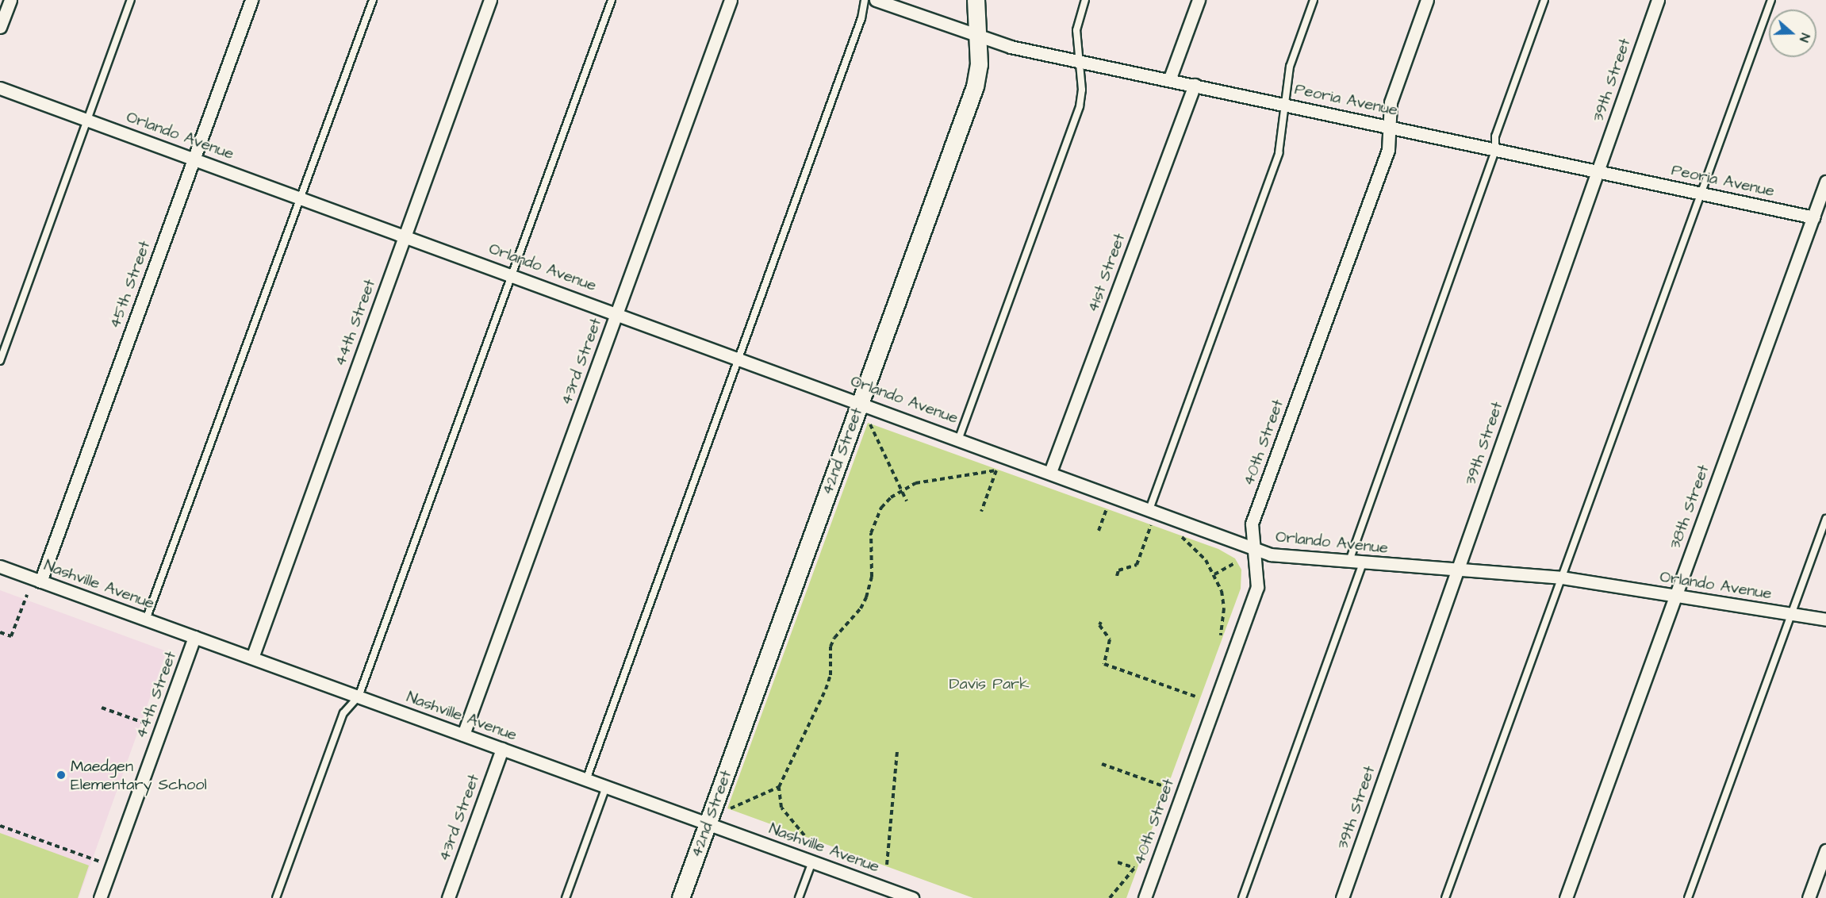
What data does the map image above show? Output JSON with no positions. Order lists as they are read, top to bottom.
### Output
{
  "streets": {
    "street": [
      "39th Street",
      "Peoria Avenue",
      "Orlando Avenue",
      "41st Street",
      "45th Street",
      "44th Street",
      "43rd Street",
      "40th Street",
      "42nd Street",
      "38th Street",
      "Nashville Avenue"
    ]
  },
  "crossings": [
    ["39th Street", "Peoria Avenue"],
    ["39th Street", "Orlando Avenue"],
    ["Peoria Avenue", "41st Street"],
    ["Peoria Avenue", "40th Street"],
    ["Peoria Avenue", "42nd Street"],
    ["Peoria Avenue", "38th Street"],
    ["Orlando Avenue", "41st Street"],
    ["Orlando Avenue", "45th Street"],
    ["Orlando Avenue", "44th Street"],
    ["Orlando Avenue", "43rd Street"],
    ["Orlando Avenue", "40th Street"],
    ["Orlando Avenue", "42nd Street"],
    ["Orlando Avenue", "38th Street"],
    ["45th Street", "Nashville Avenue"],
    ["44th Street", "Nashville Avenue"],
    ["43rd Street", "Nashville Avenue"],
    ["42nd Street", "Nashville Avenue"]
  ],
  "parks": ["Davis Park"],
  "places": ["Maedgen Elementary School"],
  "north": "right"
}
